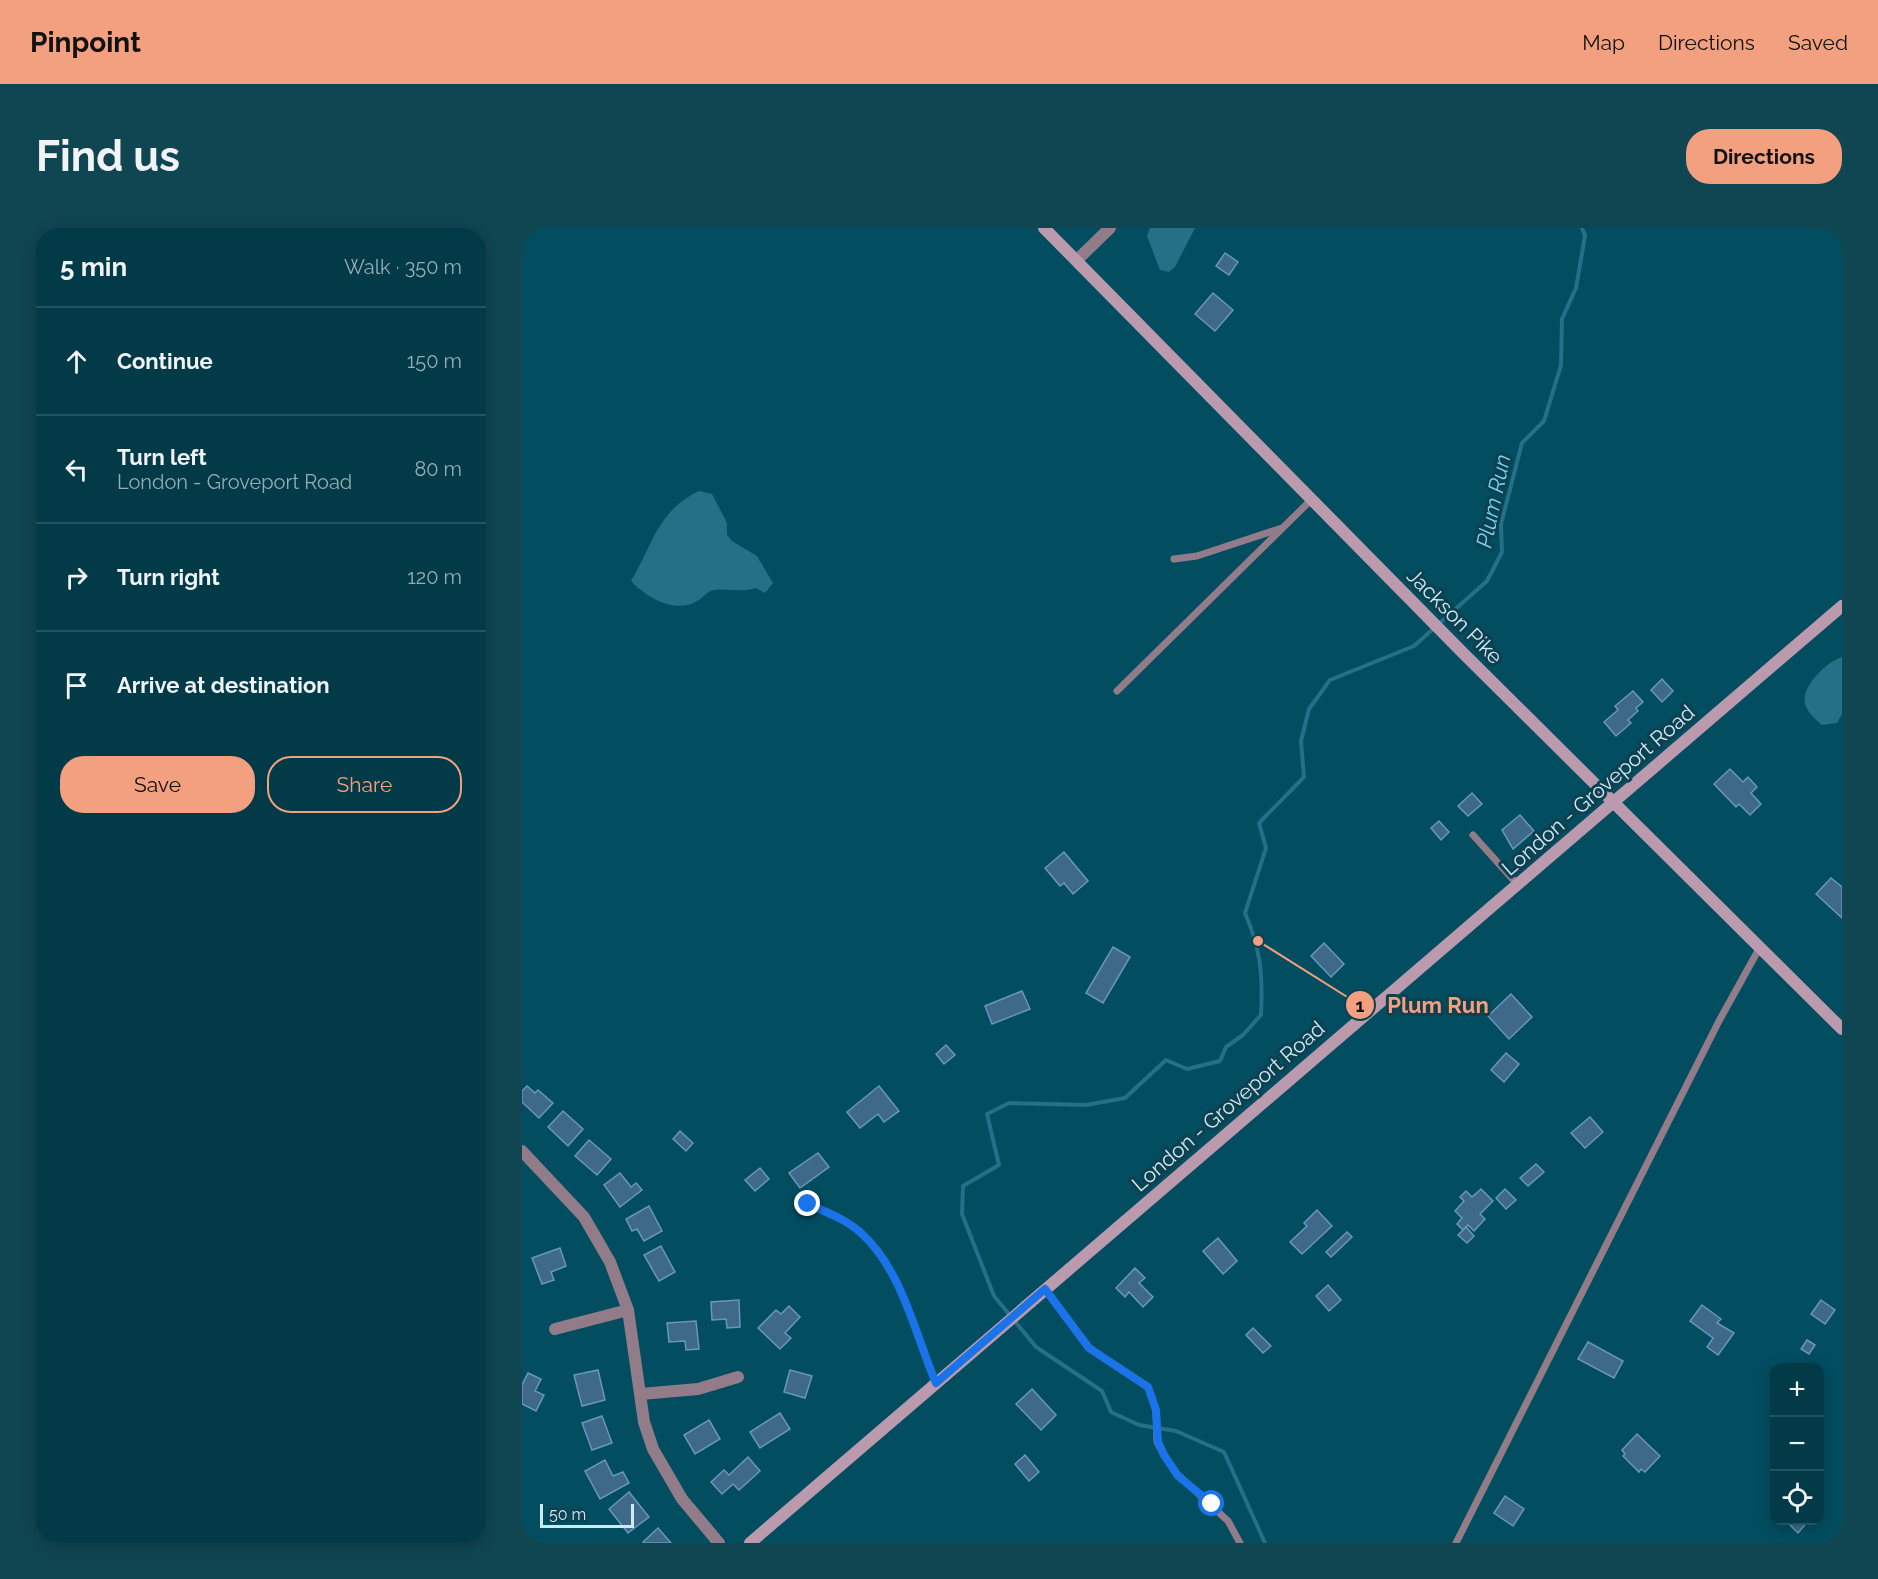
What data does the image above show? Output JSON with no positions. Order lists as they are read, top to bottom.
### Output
{
  "streets": {
    "main road": ["Jackson Pike", "London - Groveport Road"]
  },
  "crossings": [
    ["Jackson Pike", "London - Groveport Road"]
  ],
  "water": ["Plum Run"],
  "places": ["Plum Run"],
  "scale_bar": "50 m",
  "page": {
    "header": "Pinpoint",
    "nav": ["Map", "Directions", "Saved"],
    "buttons": [
      "Directions",
      ["Save", "Share"]
    ],
    "title": "Find us",
    "heading": ["5 min", "Walk · 350 m"],
    "list": [
      ["Continue", "150 m"],
      ["Turn left", "London - Groveport Road", "80 m"],
      ["Turn right", "120 m"],
      "Arrive at destination"
    ],
    "map_buttons": ["+", "−"],
    "scale": "50 m"
  }
}
